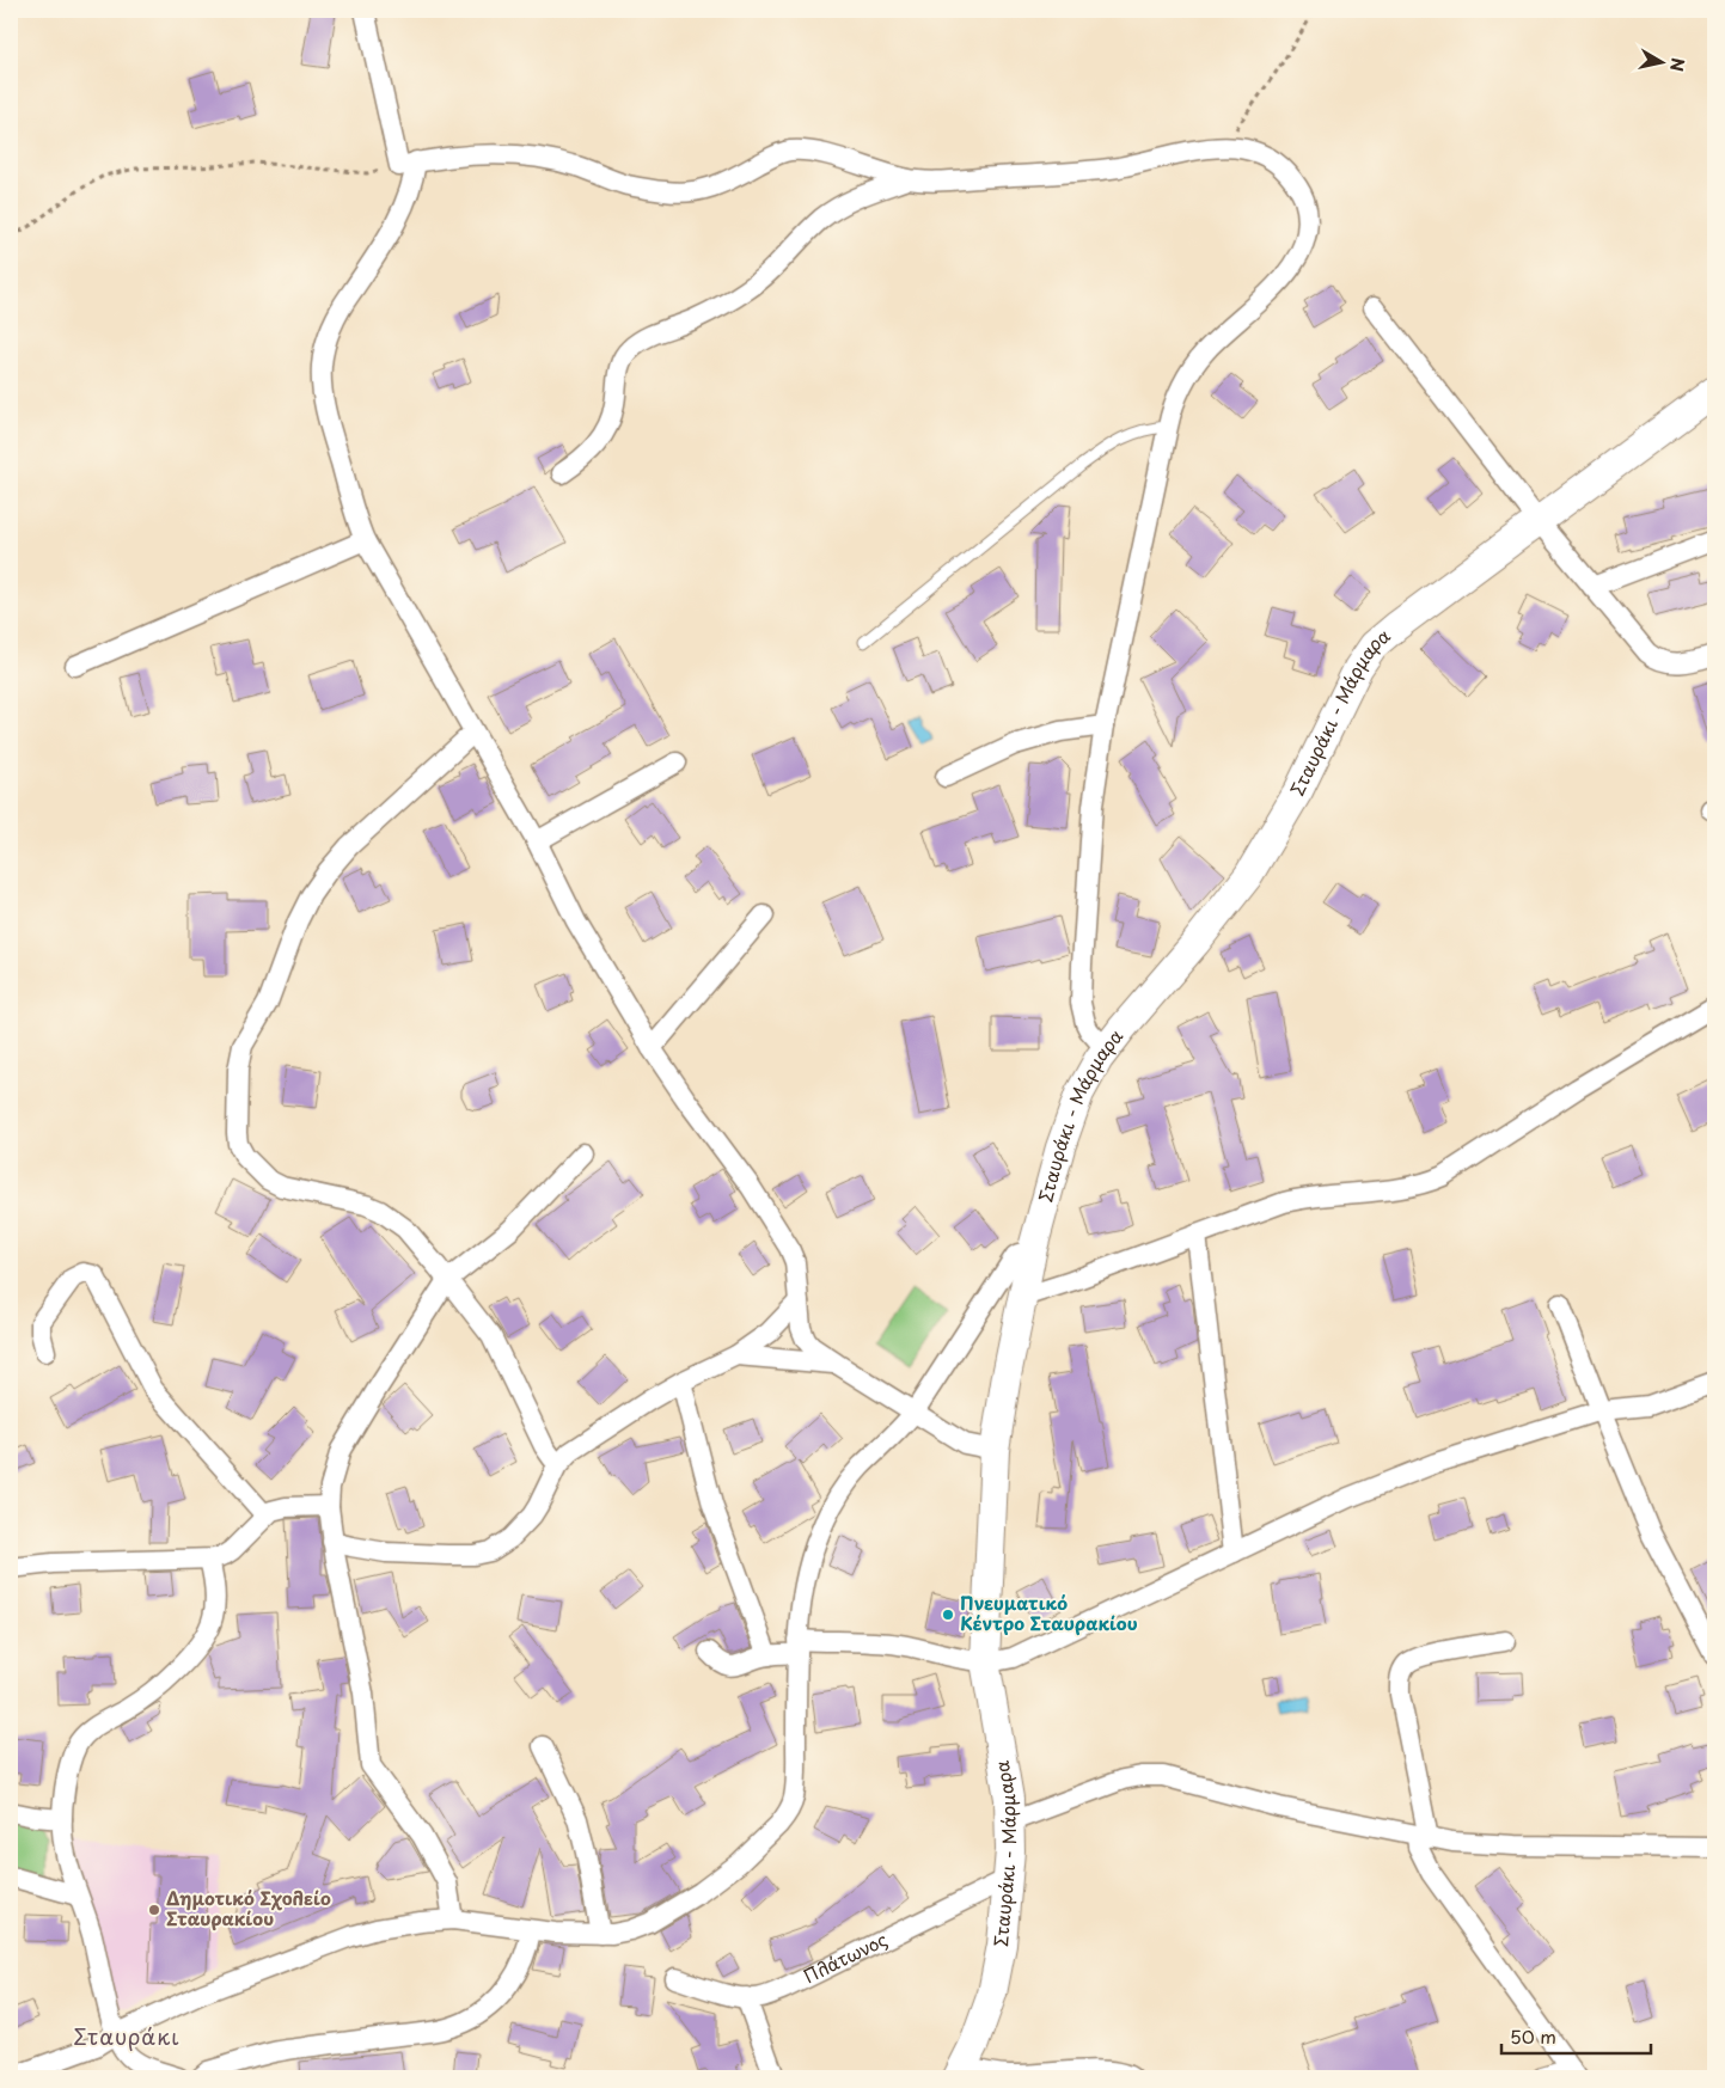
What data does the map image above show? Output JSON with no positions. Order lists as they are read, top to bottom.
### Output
{
  "streets": {
    "street": ["Σταυράκι - Μάρμαρα", "Πλάτωνος"]
  },
  "crossings": [
    ["Σταυράκι - Μάρμαρα", "Πλάτωνος"]
  ],
  "districts": ["Σταυράκι"],
  "places": ["Πνευματικό Κέντρο Σταυρακίου", "Δημοτικό Σχολείο Σταυρακίου"],
  "scale_bar": "50 m",
  "north": "right"
}
